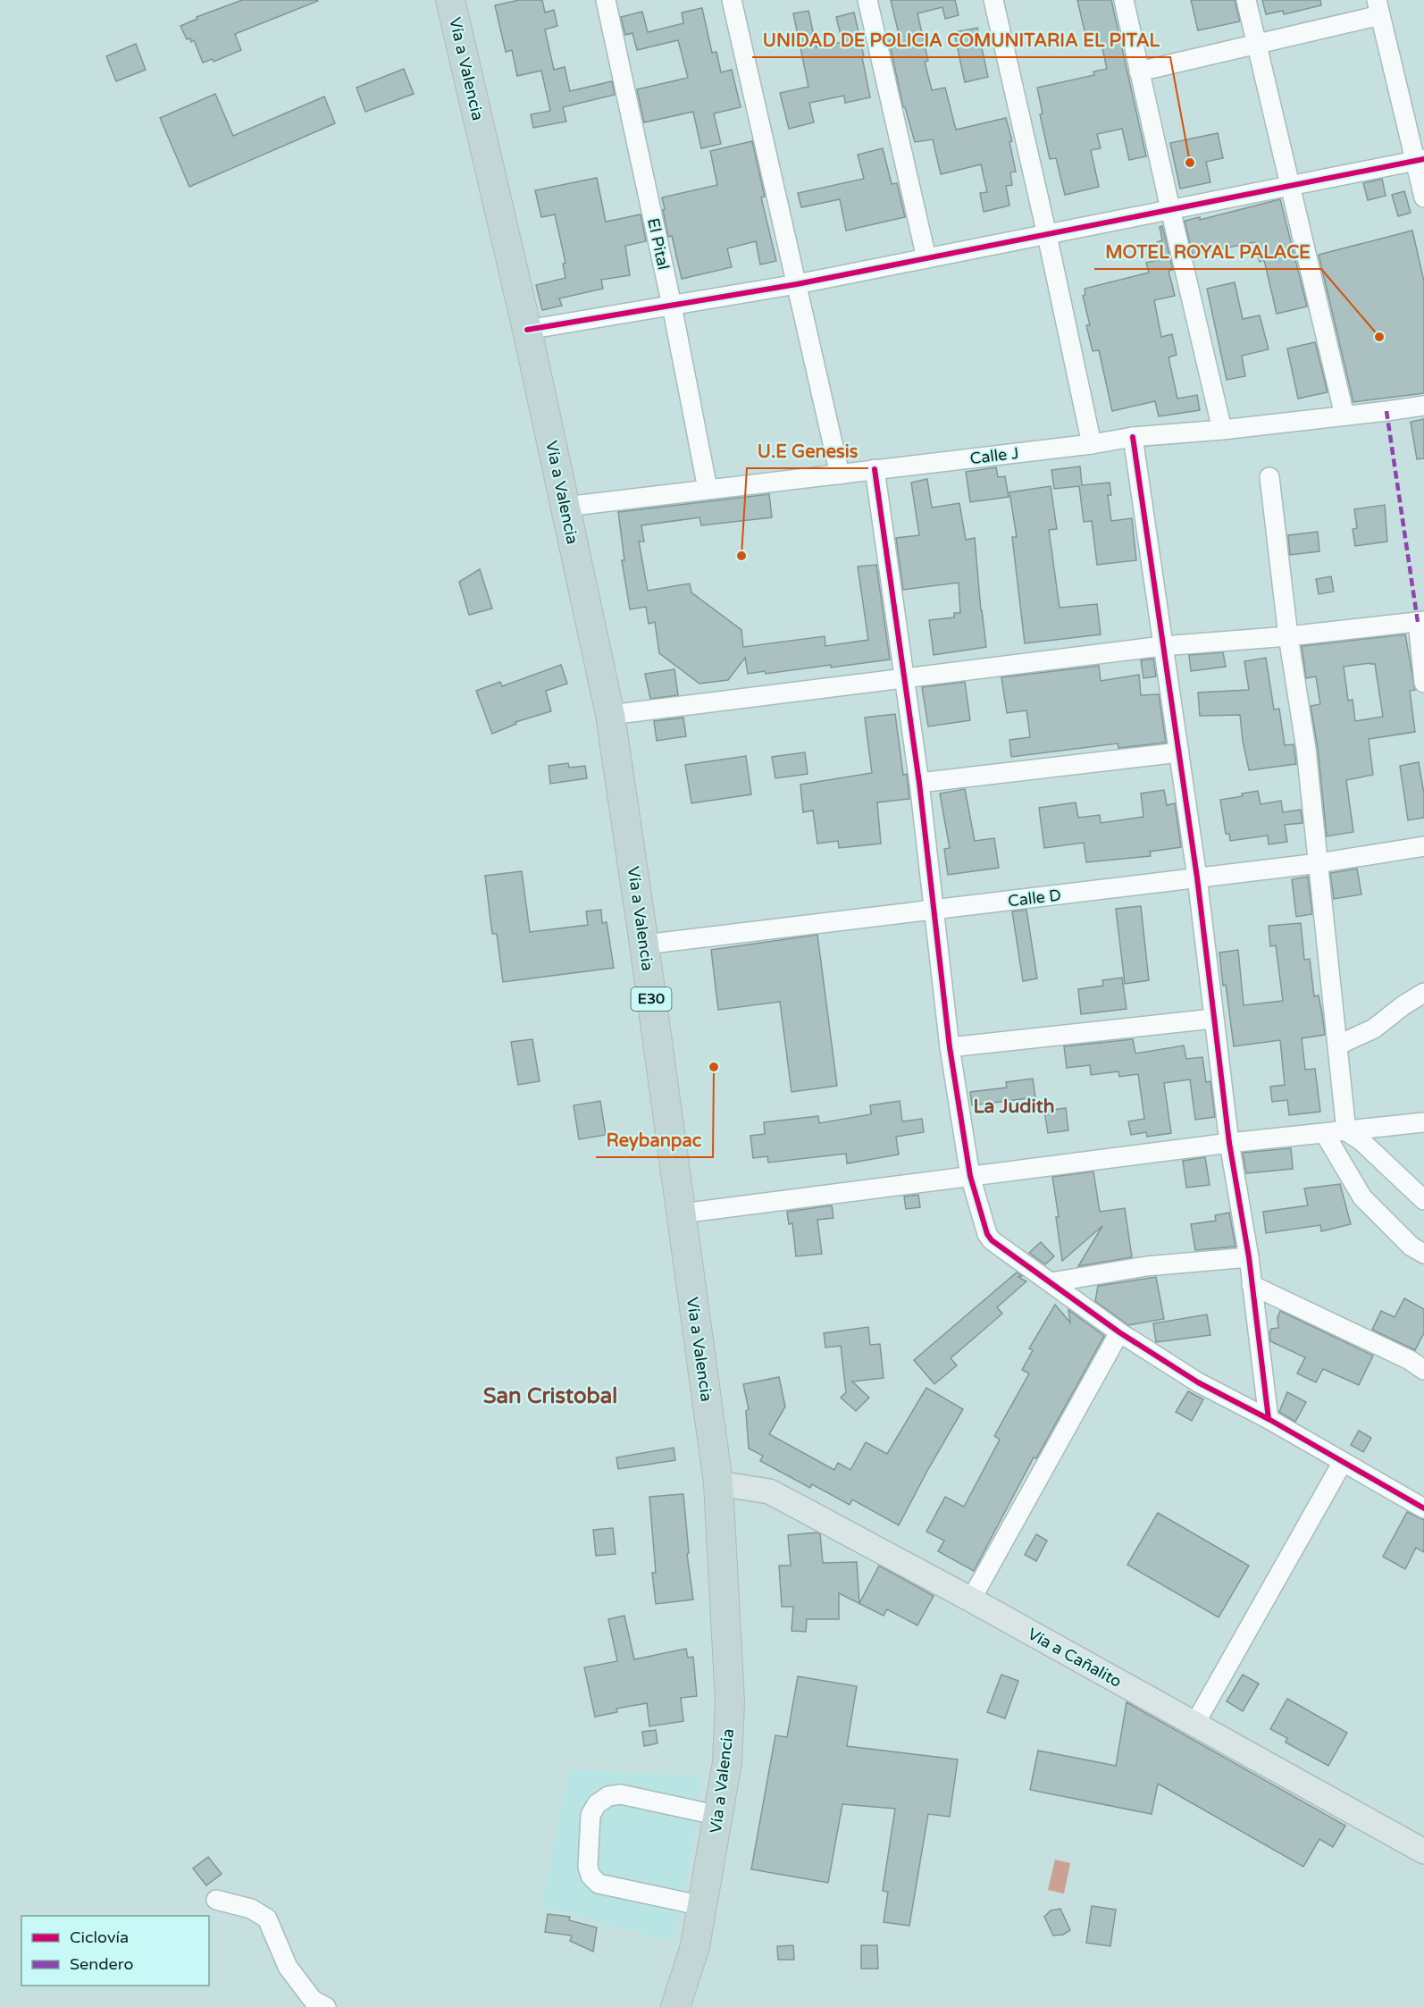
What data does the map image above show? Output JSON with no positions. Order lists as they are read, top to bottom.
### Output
{
  "streets": {
    "highway": ["Vía a Valencia", "E30"],
    "main road": ["Vía a Cañalito"],
    "street": ["El Pital", "Calle J", "Calle D"]
  },
  "crossings": [
    ["Vía a Valencia", "Calle J"],
    ["Vía a Valencia", "Calle D"],
    ["Vía a Valencia", "Vía a Cañalito"],
    ["El Pital", "Calle J"]
  ],
  "districts": ["La Judith", "San Cristobal"],
  "places": [
    "UNIDAD DE POLICIA COMUNITARIA EL PITAL",
    "MOTEL ROYAL PALACE",
    "U.E Genesis",
    "Reybanpac"
  ],
  "legend": ["Ciclovía", "Sendero"]
}
